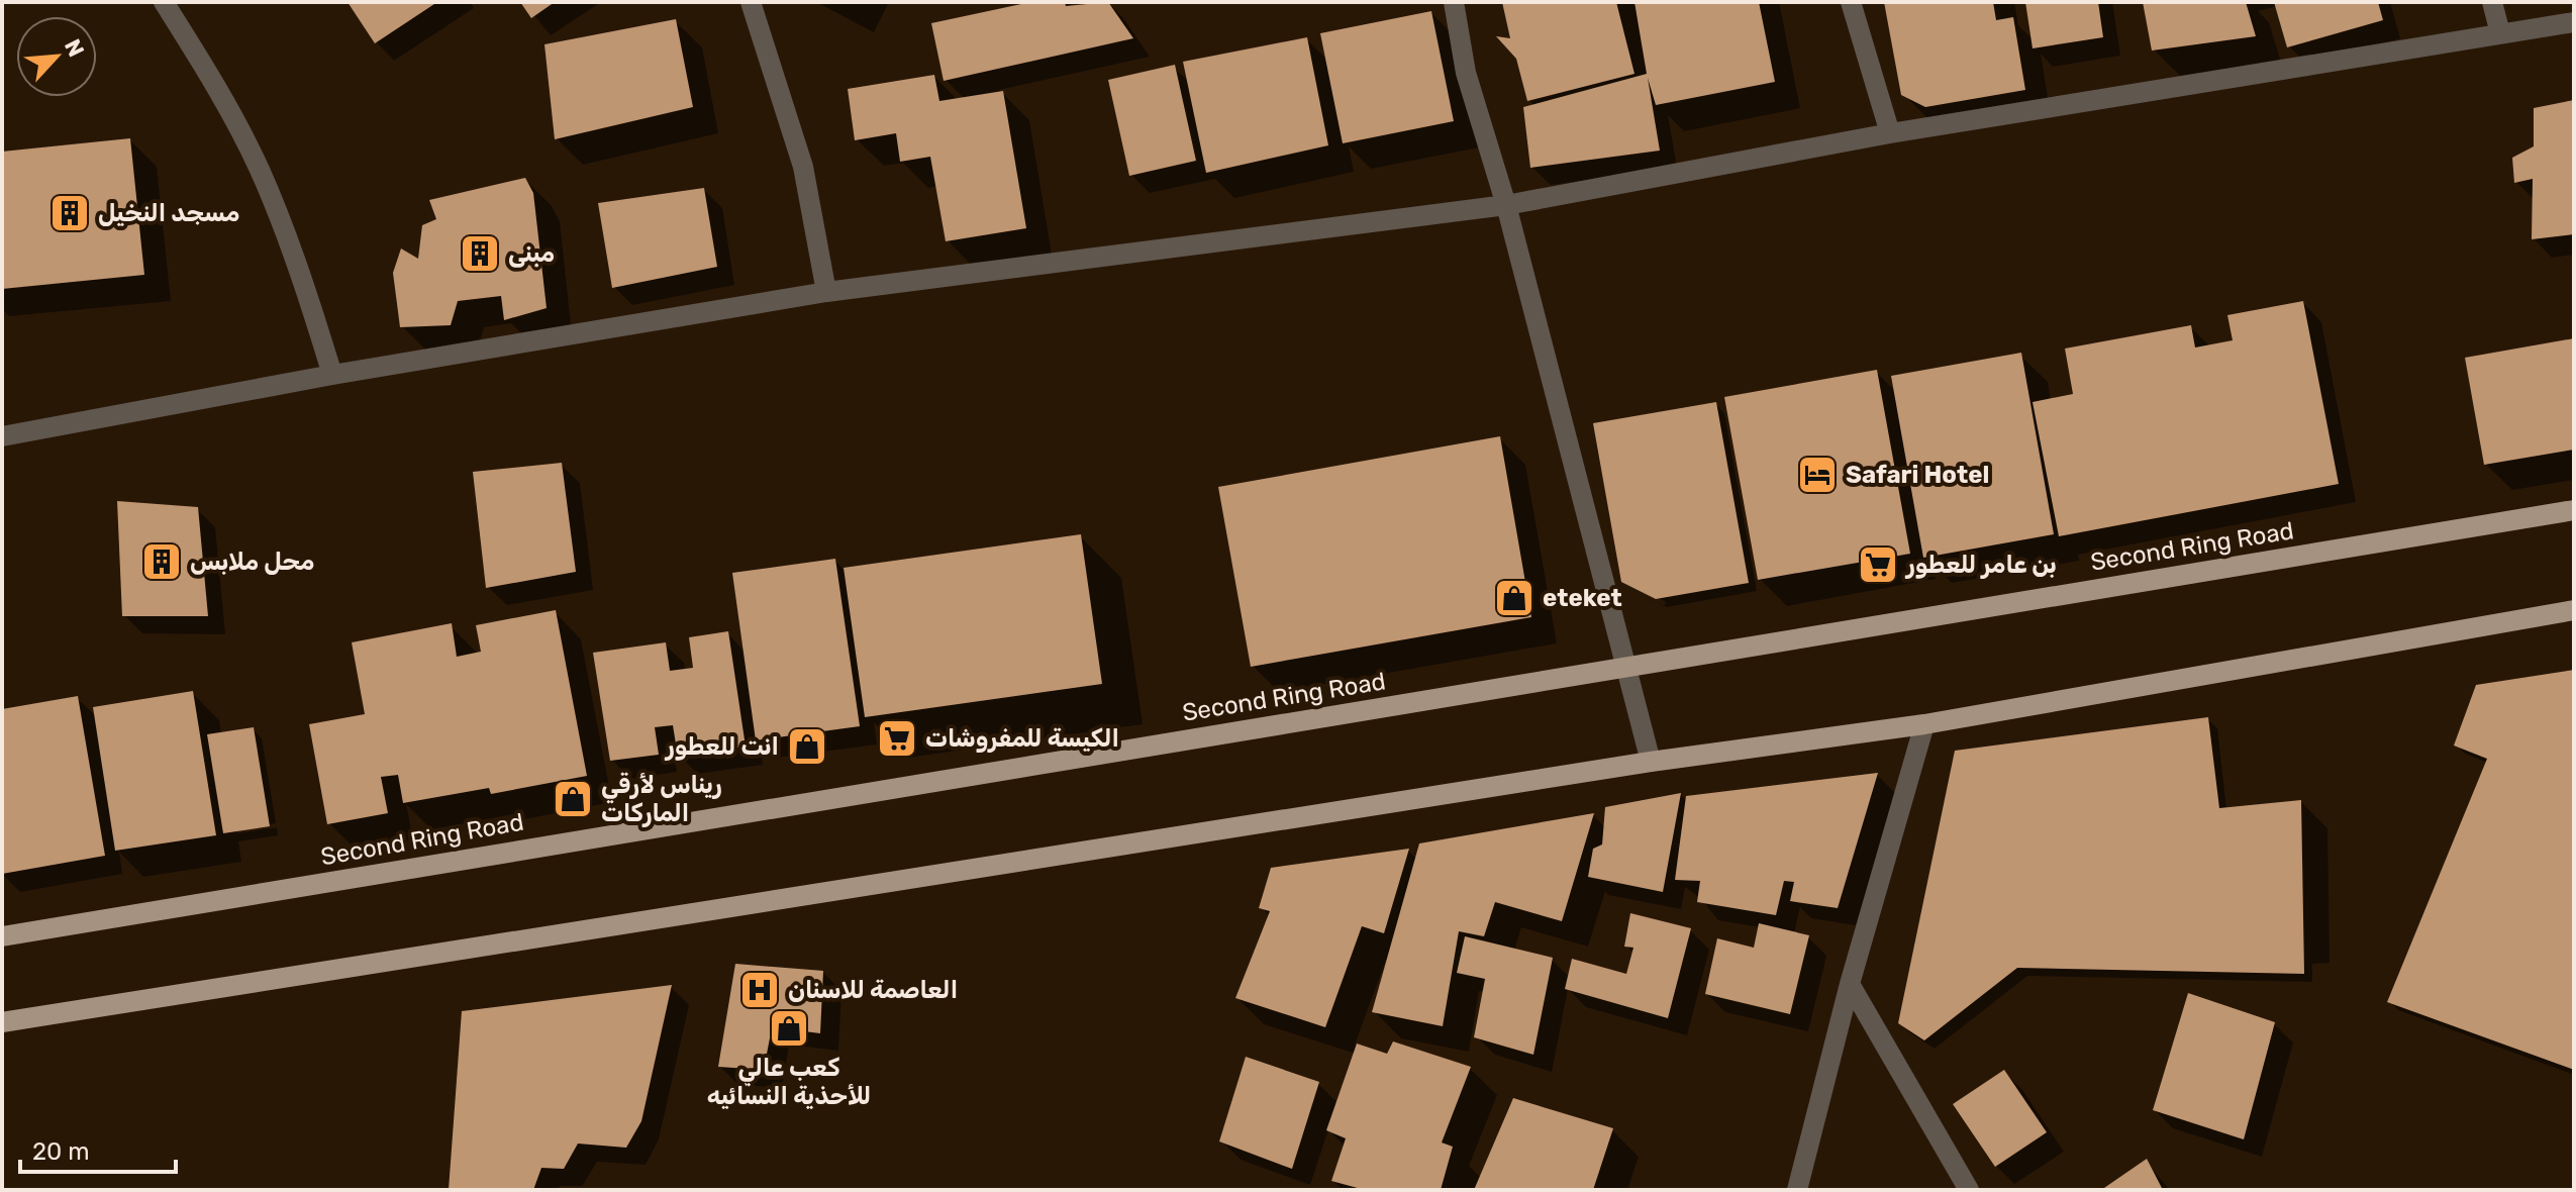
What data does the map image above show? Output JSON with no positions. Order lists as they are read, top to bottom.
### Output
{
  "streets": {
    "main road": ["Second Ring Road"]
  },
  "places": {
    "building": ["مسجد النخيل", "مبنى", "محل ملابس"],
    "hotel": ["Safari Hotel"],
    "supermarket": ["بن عامر للعطور", "الكيسة للمفروشات"],
    "shop": [
      "eteket",
      "انت للعطور",
      "ريناس لأرقي الماركات",
      "كعب عالي للأحذية النسائيه"
    ],
    "hospital": ["العاصمة للاسنان"]
  },
  "scale_bar": "20 m",
  "north": "top right"
}
